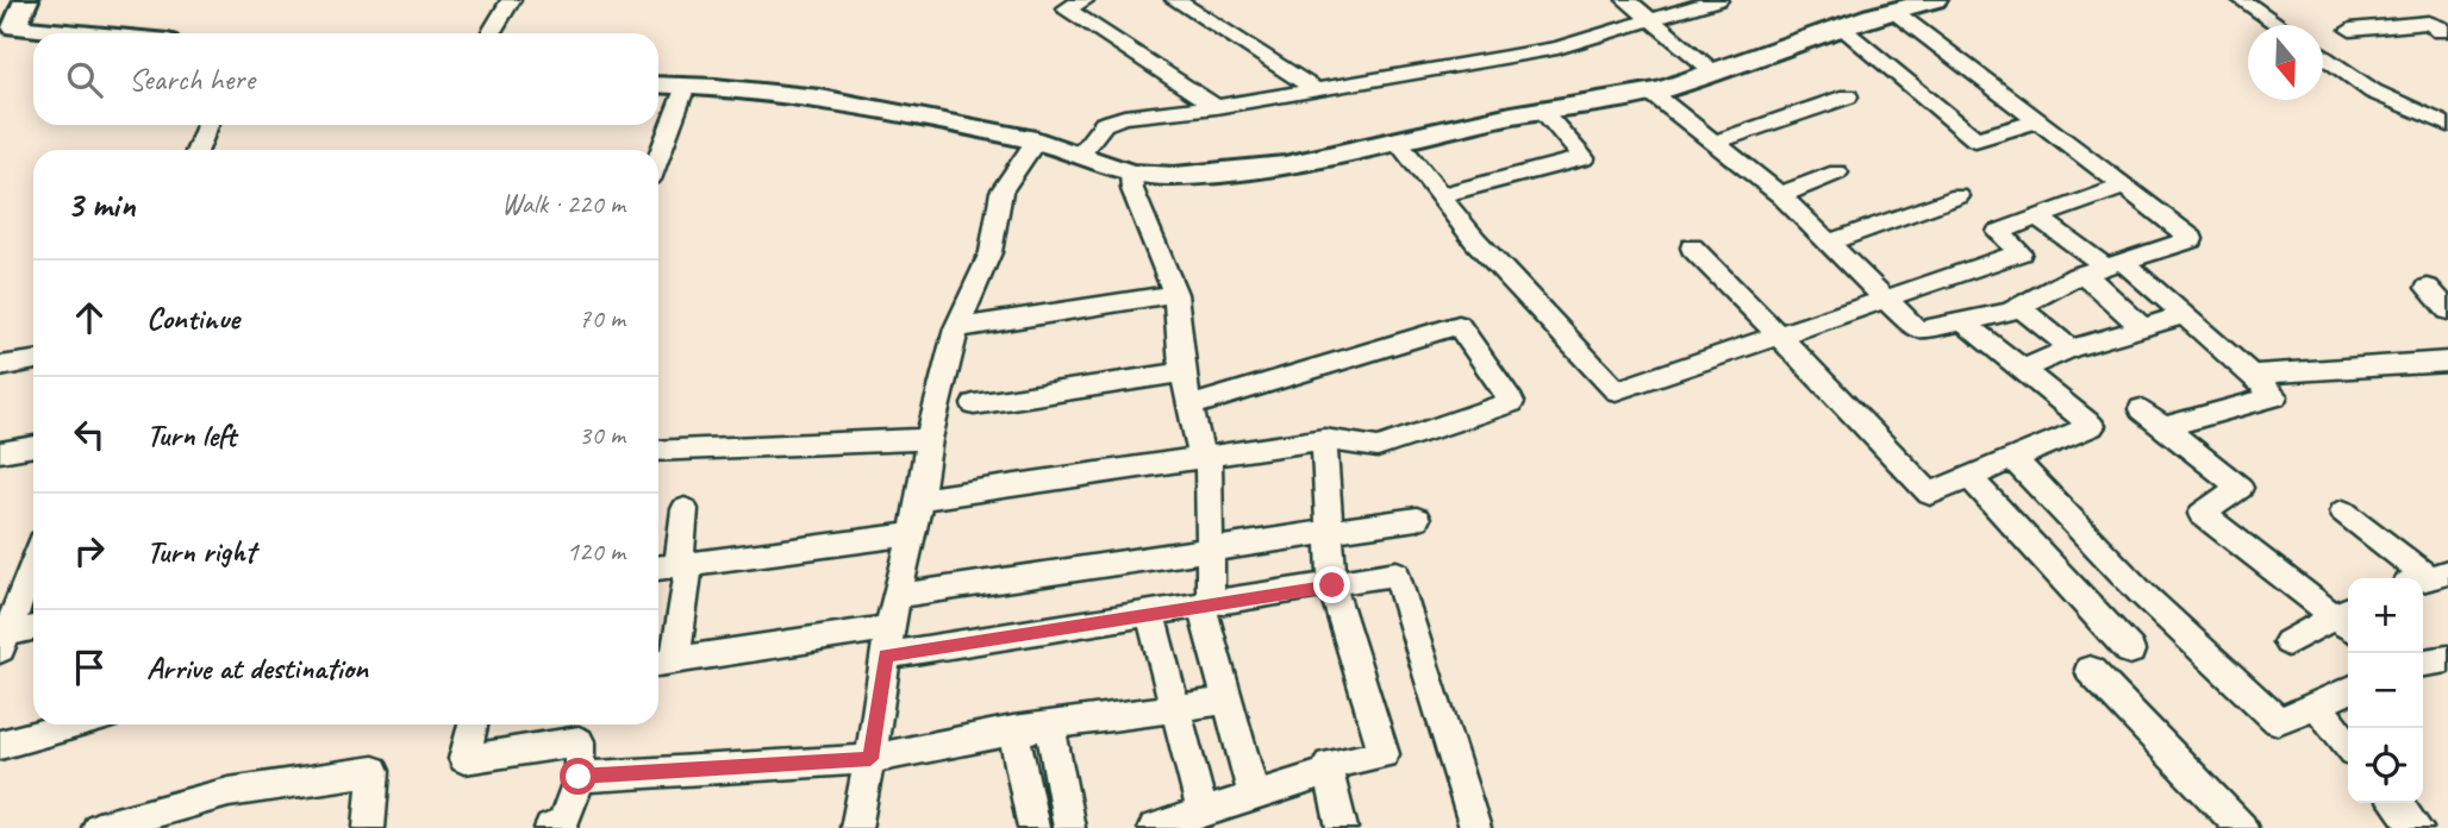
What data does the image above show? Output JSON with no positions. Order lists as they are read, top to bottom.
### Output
{
  "north": "bottom",
  "page": {
    "search": "Search here",
    "heading": ["3 min", "Walk · 220 m"],
    "list": [
      ["Continue", "70 m"],
      ["Turn left", "30 m"],
      ["Turn right", "120 m"],
      "Arrive at destination"
    ],
    "map_buttons": ["+", "−"]
  }
}
